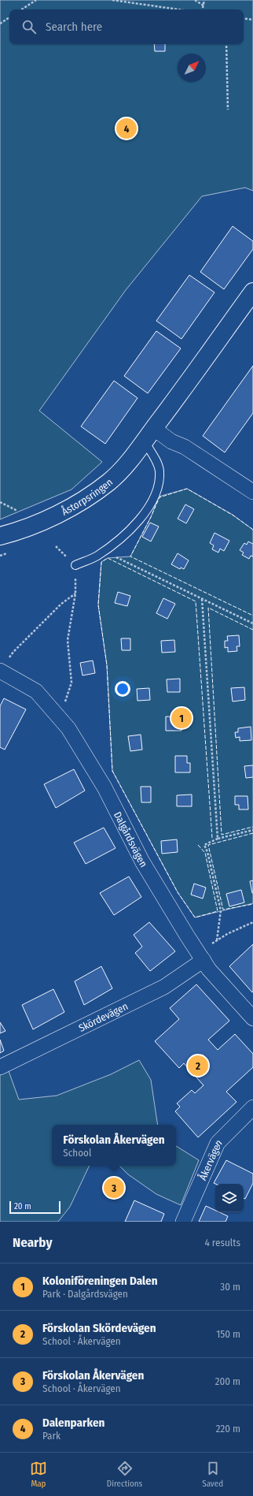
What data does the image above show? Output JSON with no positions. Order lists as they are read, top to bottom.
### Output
{
  "streets": {
    "street": [
      "Åstorpsringen",
      "Dalgårdsvägen",
      "Skördevägen",
      "Åkervägen"
    ]
  },
  "crossings": [
    ["Dalgårdsvägen", "Skördevägen"]
  ],
  "scale_bar": "20 m",
  "north": "top right",
  "page": {
    "search": "Search here",
    "pins": [
      "4",
      "1",
      "2",
      "3"
    ],
    "popup": ["Förskolan Åkervägen", "School"],
    "scale": "20 m",
    "heading": ["Nearby", "4 results"],
    "list": [
      {
        "mark": "1",
        "name": "Koloniföreningen Dalen",
        "note": "Park · Dalgårdsvägen",
        "value": "30 m"
      },
      {
        "mark": "2",
        "name": "Förskolan Skördevägen",
        "note": "School · Åkervägen",
        "value": "150 m"
      },
      {
        "mark": "3",
        "name": "Förskolan Åkervägen",
        "note": "School · Åkervägen",
        "value": "200 m"
      },
      {
        "mark": "4",
        "name": "Dalenparken",
        "note": "Park",
        "value": "220 m"
      }
    ],
    "nav": ["Map", "Directions", "Saved"]
  }
}
